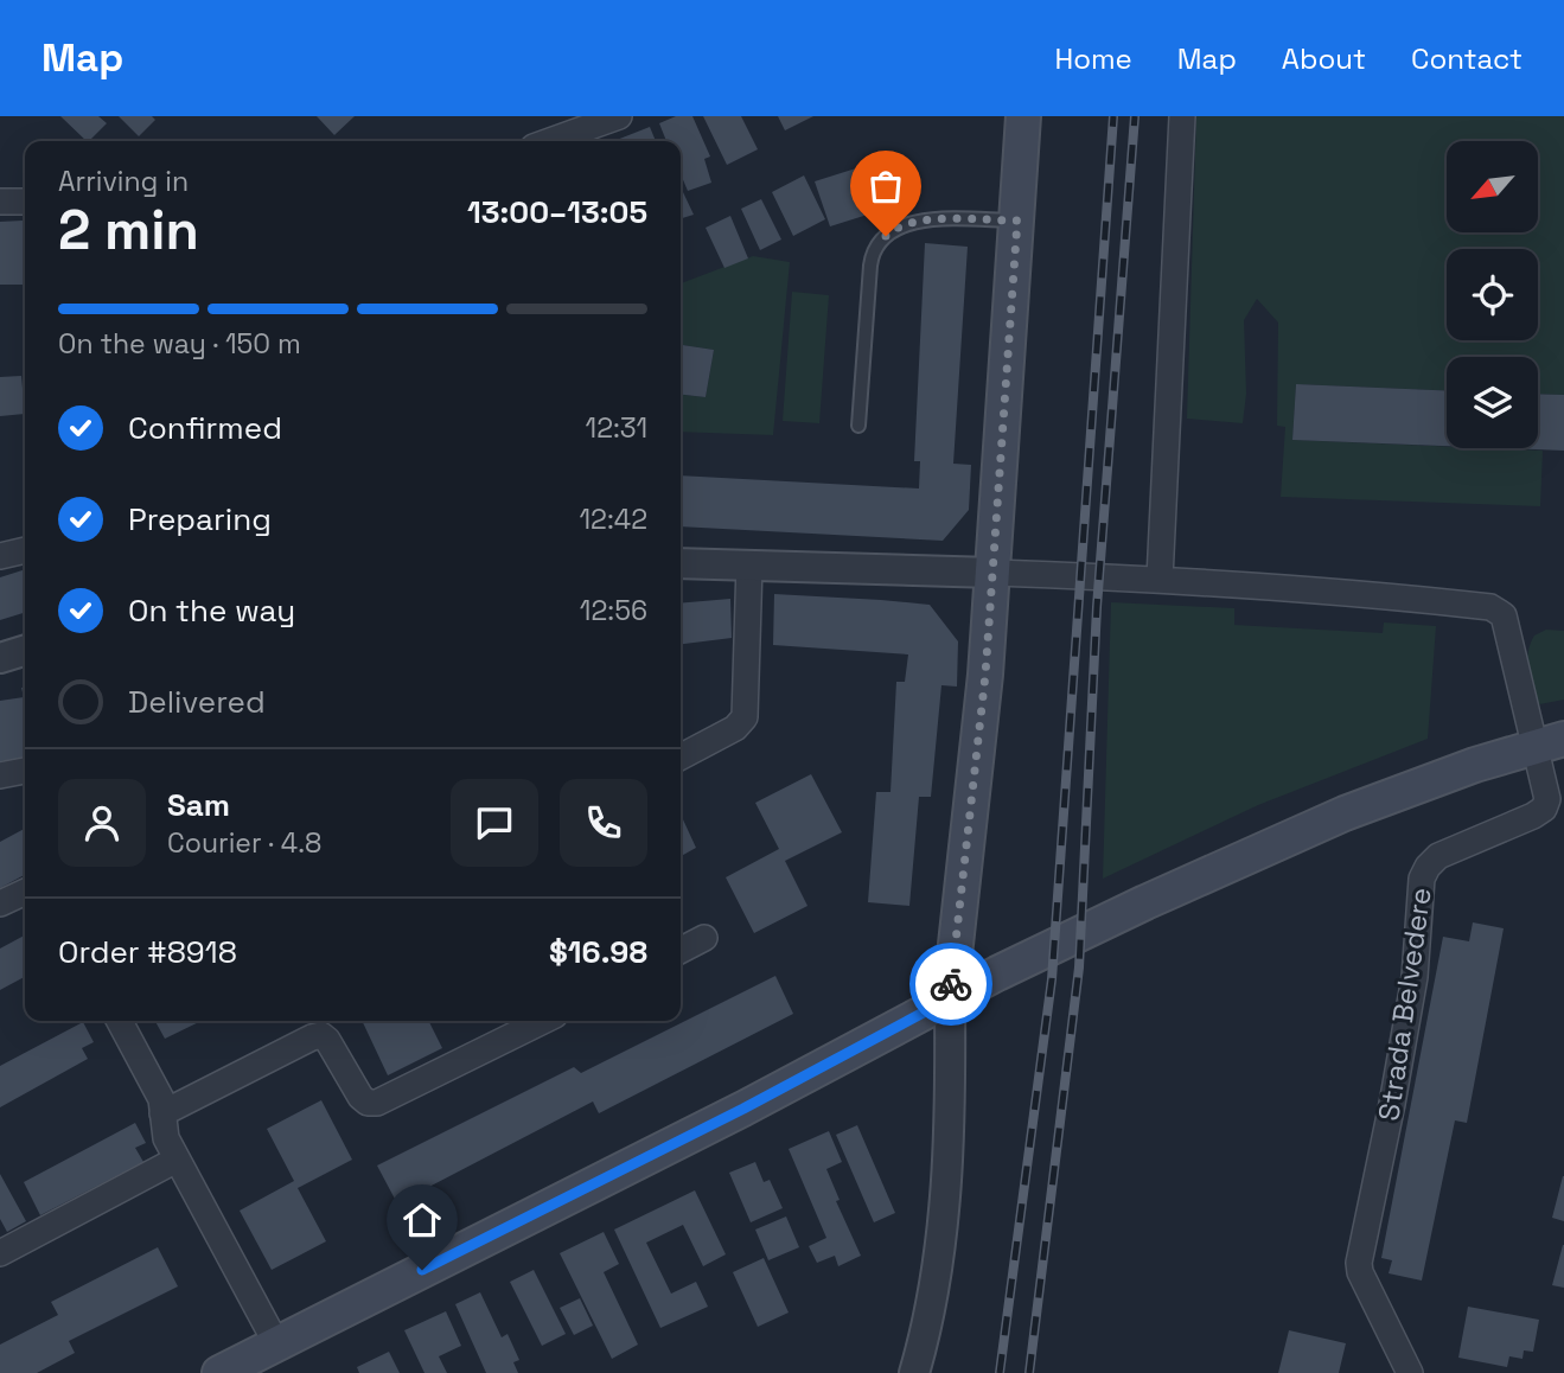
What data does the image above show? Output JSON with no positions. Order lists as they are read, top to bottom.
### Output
{
  "streets": {
    "street": ["Strada Belvedere"]
  },
  "north": "bottom left",
  "page": {
    "header": "Map",
    "nav": [
      "Home",
      "Map",
      "About",
      "Contact"
    ],
    "heading": ["2 min", "Arriving in", "13:00–13:05"],
    "panel": [
      "Sam",
      "Courier · 4.8",
      "Order #8918",
      "$16.98"
    ],
    "bar": "On the way · 150 m",
    "list": [
      ["Confirmed", "12:31"],
      ["Preparing", "12:42"],
      ["On the way", "12:56"],
      "Delivered"
    ]
  }
}
